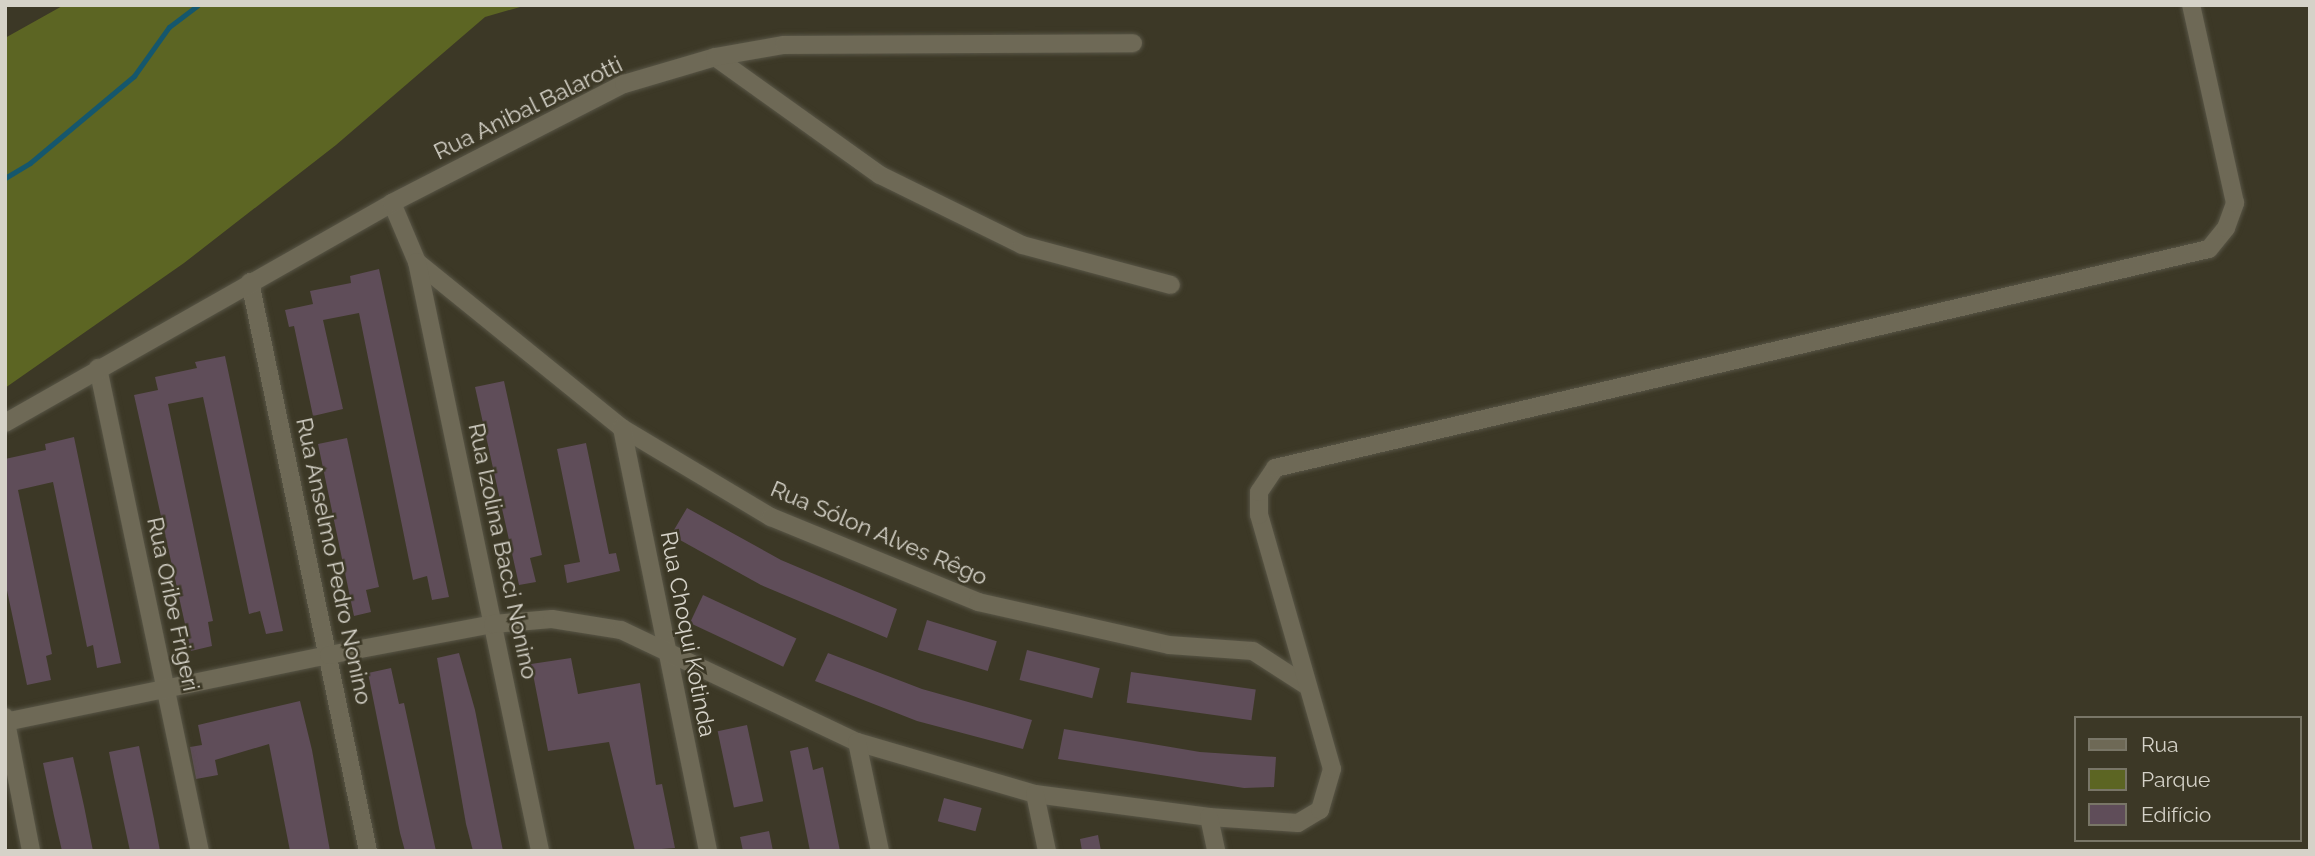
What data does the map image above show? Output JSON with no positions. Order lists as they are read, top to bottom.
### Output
{
  "streets": {
    "street": [
      "Rua Anibal Balarotti",
      "Rua Sólon Alves Rêgo",
      "Rua Izolina Bacci Nonino",
      "Rua Anselmo Pedro Nonino",
      "Rua Oribe Frigeri",
      "Rua Choqui Kotinda"
    ]
  },
  "crossings": [
    ["Rua Anibal Balarotti", "Rua Sólon Alves Rêgo"],
    ["Rua Anibal Balarotti", "Rua Anselmo Pedro Nonino"],
    ["Rua Anibal Balarotti", "Rua Oribe Frigeri"],
    ["Rua Sólon Alves Rêgo", "Rua Izolina Bacci Nonino"],
    ["Rua Sólon Alves Rêgo", "Rua Choqui Kotinda"]
  ],
  "legend": ["Rua", "Parque", "Edifício"]
}
